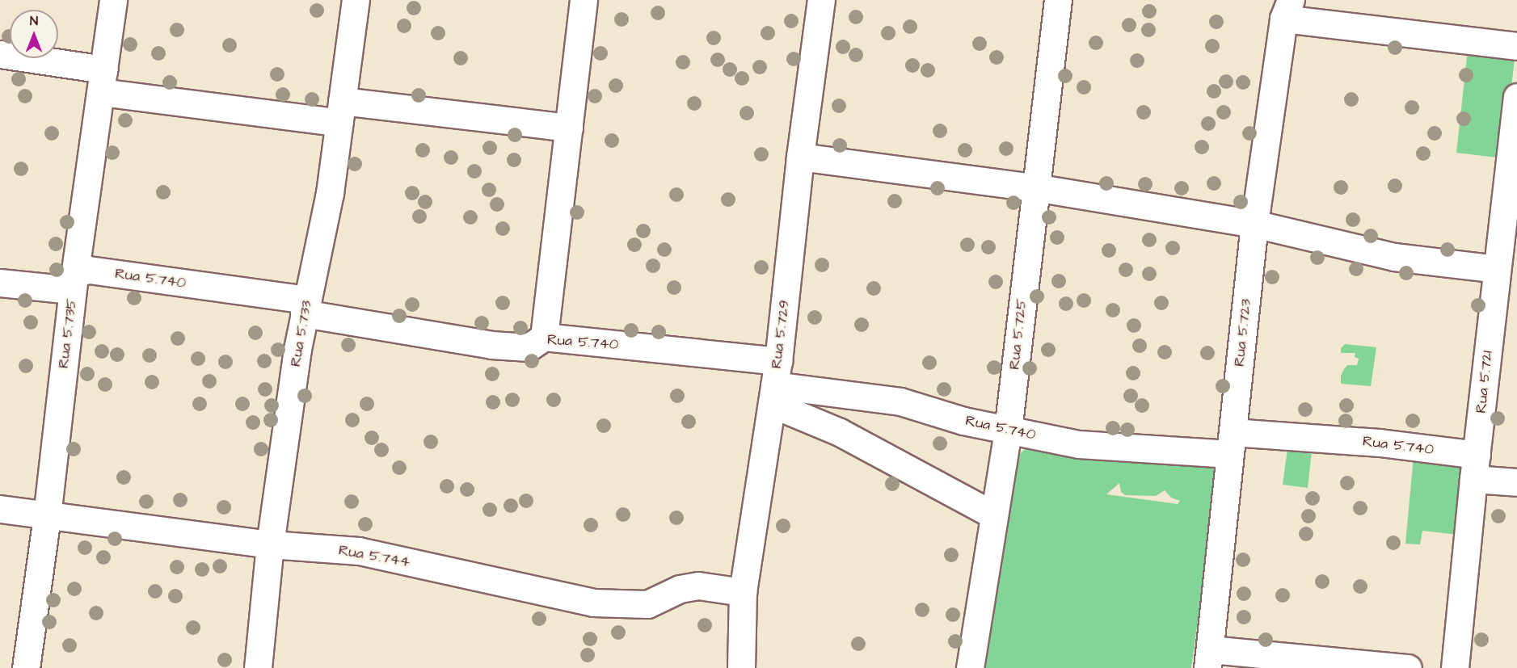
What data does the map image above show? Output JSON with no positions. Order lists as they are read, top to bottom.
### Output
{
  "streets": {
    "street": [
      "Rua 5.740",
      "Rua 5.723",
      "Rua 5.735",
      "Rua 5.733",
      "Rua 5.729",
      "Rua 5.725",
      "Rua 5.721",
      "Rua 5.744"
    ]
  },
  "crossings": [
    ["Rua 5.740", "Rua 5.723"],
    ["Rua 5.740", "Rua 5.735"],
    ["Rua 5.740", "Rua 5.733"],
    ["Rua 5.740", "Rua 5.729"],
    ["Rua 5.740", "Rua 5.725"],
    ["Rua 5.740", "Rua 5.721"],
    ["Rua 5.735", "Rua 5.744"],
    ["Rua 5.733", "Rua 5.744"],
    ["Rua 5.729", "Rua 5.744"]
  ],
  "north": "top"
}
